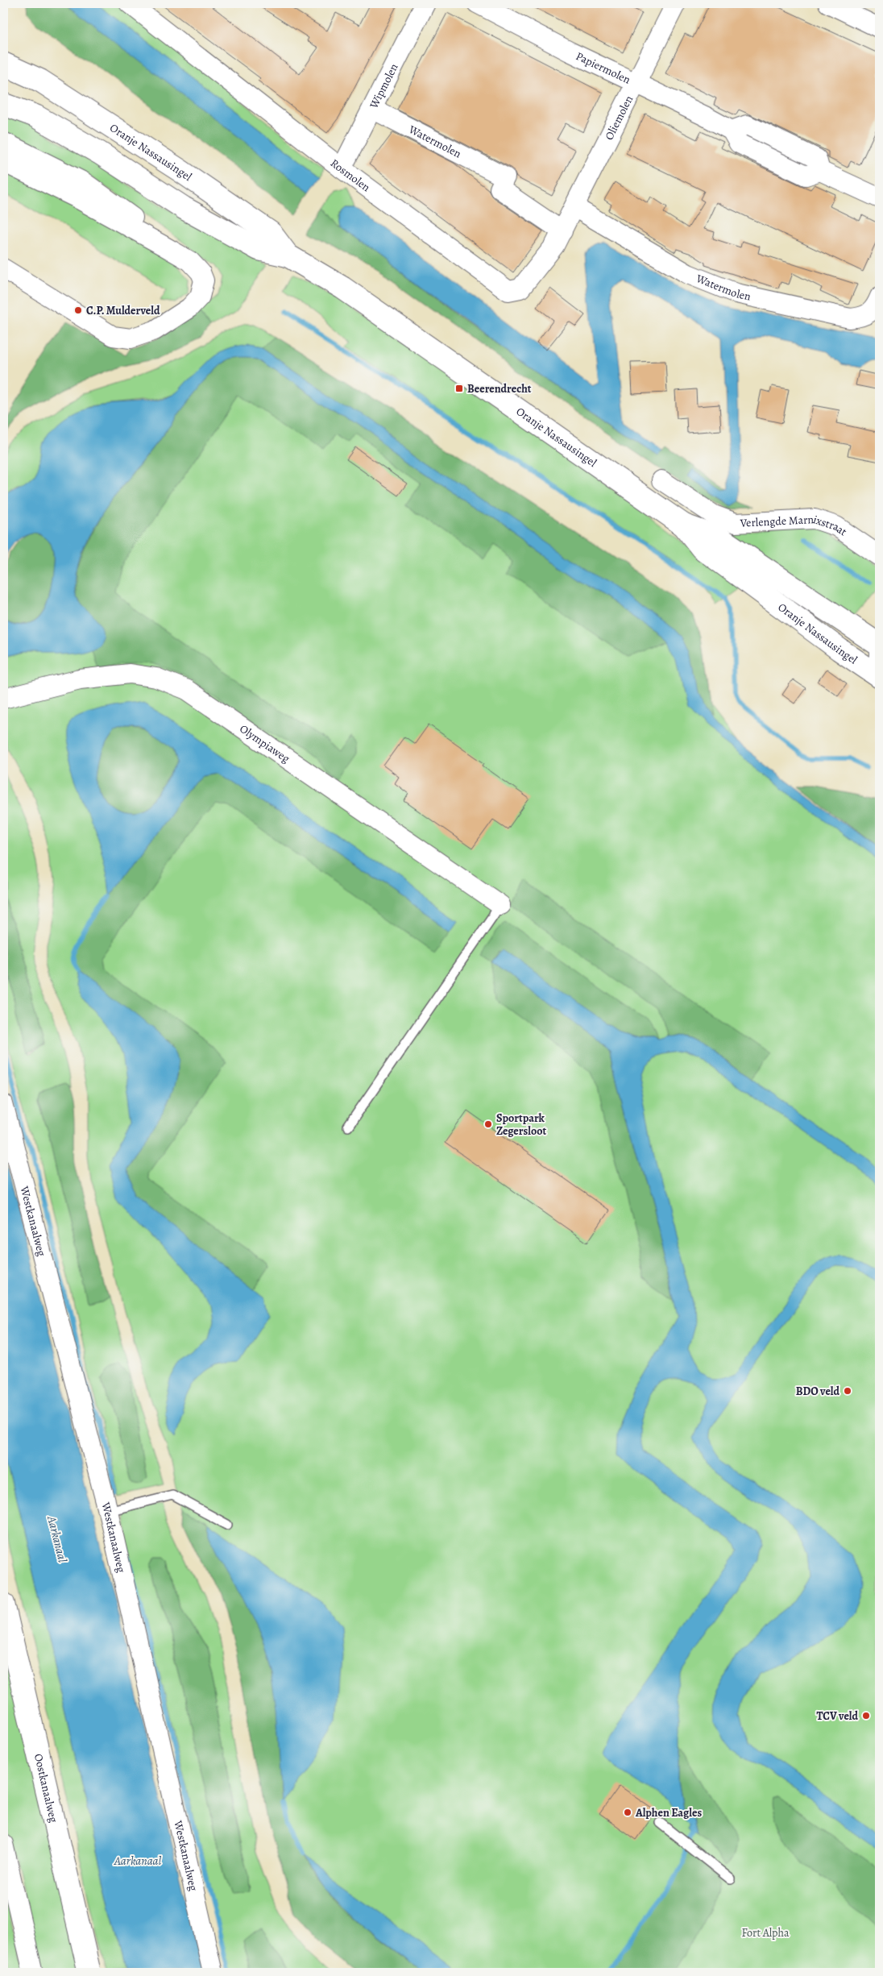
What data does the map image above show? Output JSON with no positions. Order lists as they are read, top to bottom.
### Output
{
  "streets": {
    "main road": ["Oranje Nassausingel", "Oostkanaalweg"],
    "street": [
      "Papiermolen",
      "Wipmolen",
      "Oliemolen",
      "Watermolen",
      "Rosmolen",
      "Verlengde Marnixstraat",
      "Olympiaweg",
      "Westkanaalweg"
    ]
  },
  "crossings": [
    ["Papiermolen", "Oliemolen"],
    ["Wipmolen", "Watermolen"],
    ["Wipmolen", "Rosmolen"],
    ["Oliemolen", "Watermolen"],
    ["Oliemolen", "Rosmolen"],
    ["Watermolen", "Rosmolen"]
  ],
  "water": ["Aarkanaal"],
  "parks": ["Fort Alpha"],
  "places": {
    "other": [
      "C.P. Mulderveld",
      "Sportpark Zegersloot",
      "BDO veld",
      "TCV veld",
      "Alphen Eagles"
    ],
    "transit": ["Beerendrecht"]
  }
}
